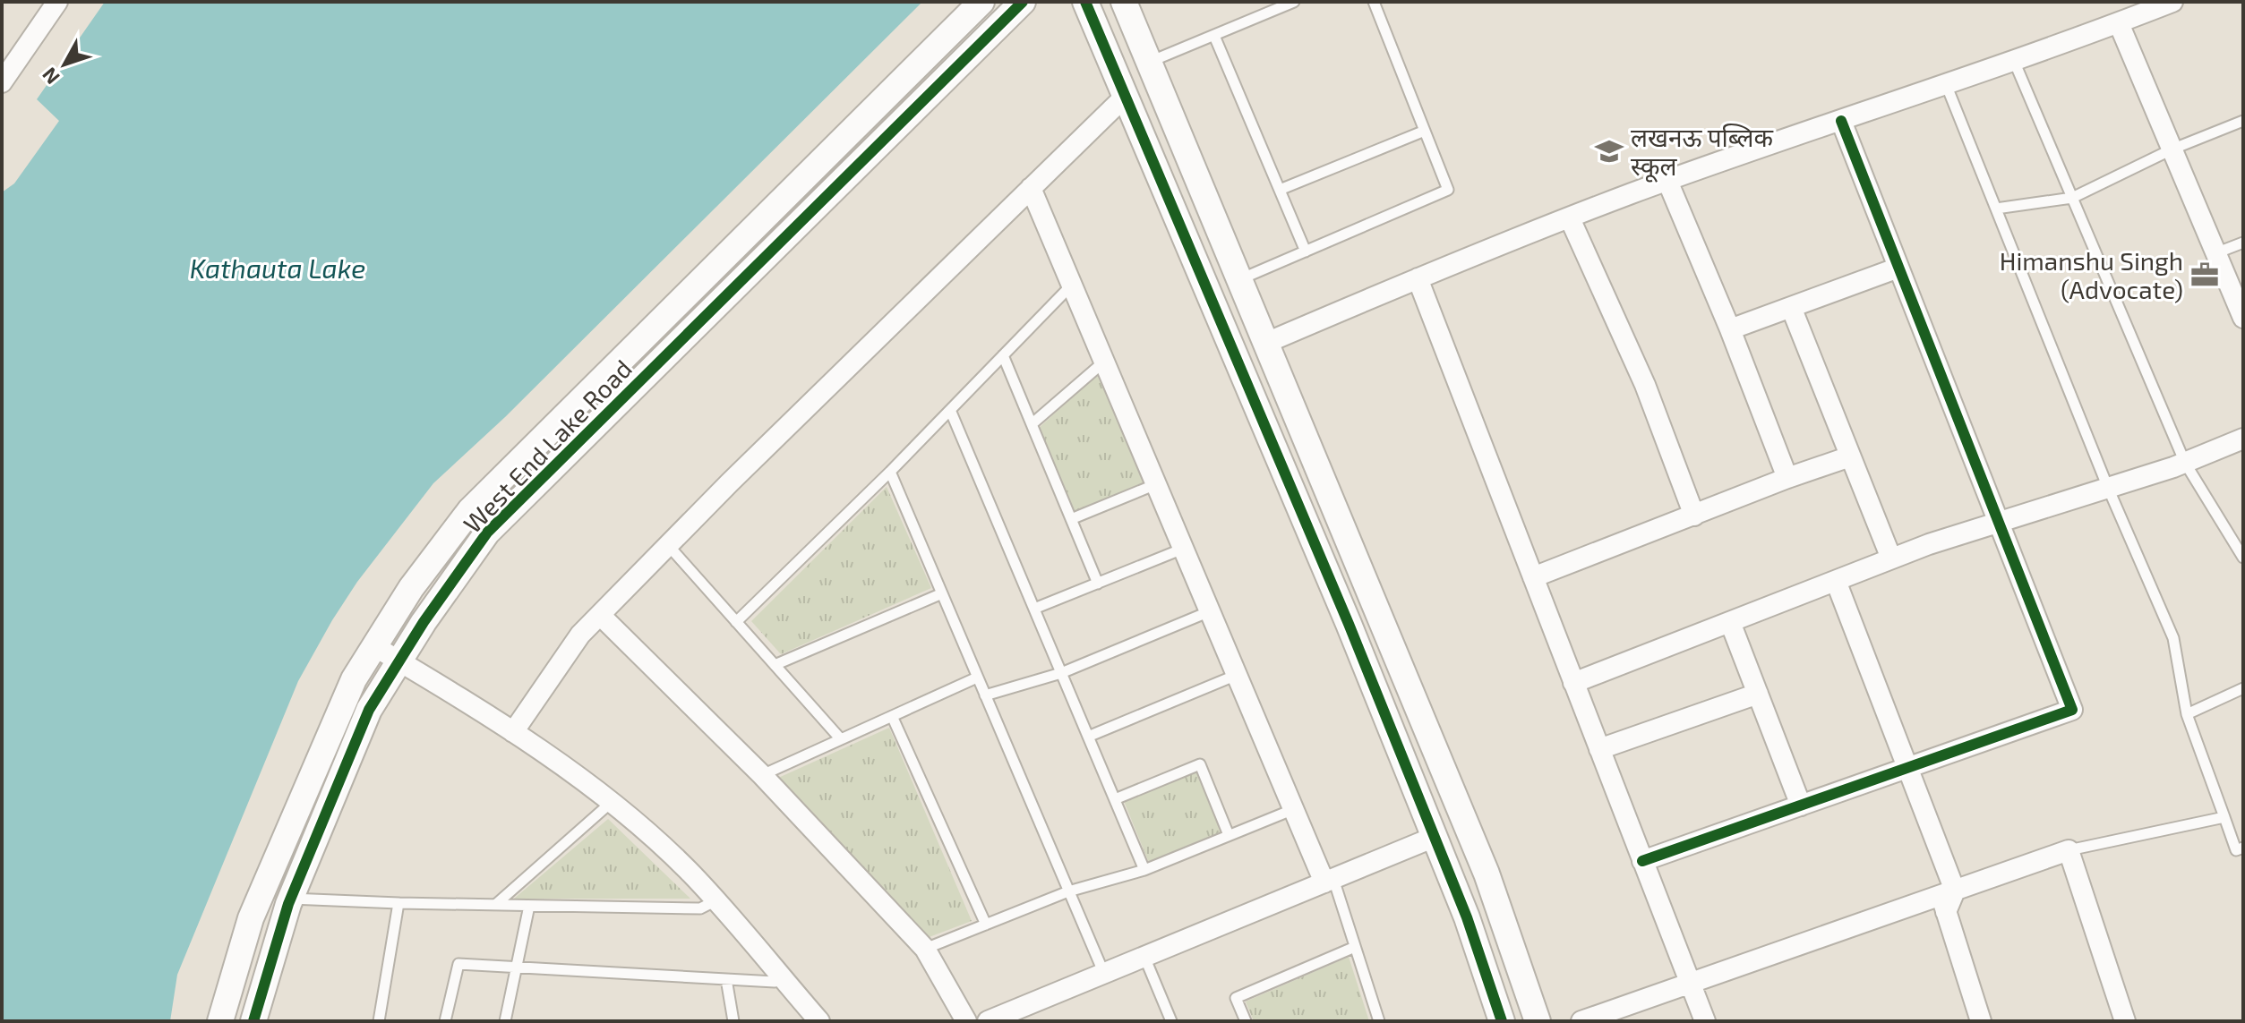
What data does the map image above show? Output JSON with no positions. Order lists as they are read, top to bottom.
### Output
{
  "streets": {
    "street": ["West End Lake Road"]
  },
  "water": ["Kathauta Lake"],
  "places": {
    "school or university": ["लखनऊ पब्लिक स्कूल"],
    "office": ["Himanshu Singh (Advocate)"]
  },
  "north": "bottom left"
}
